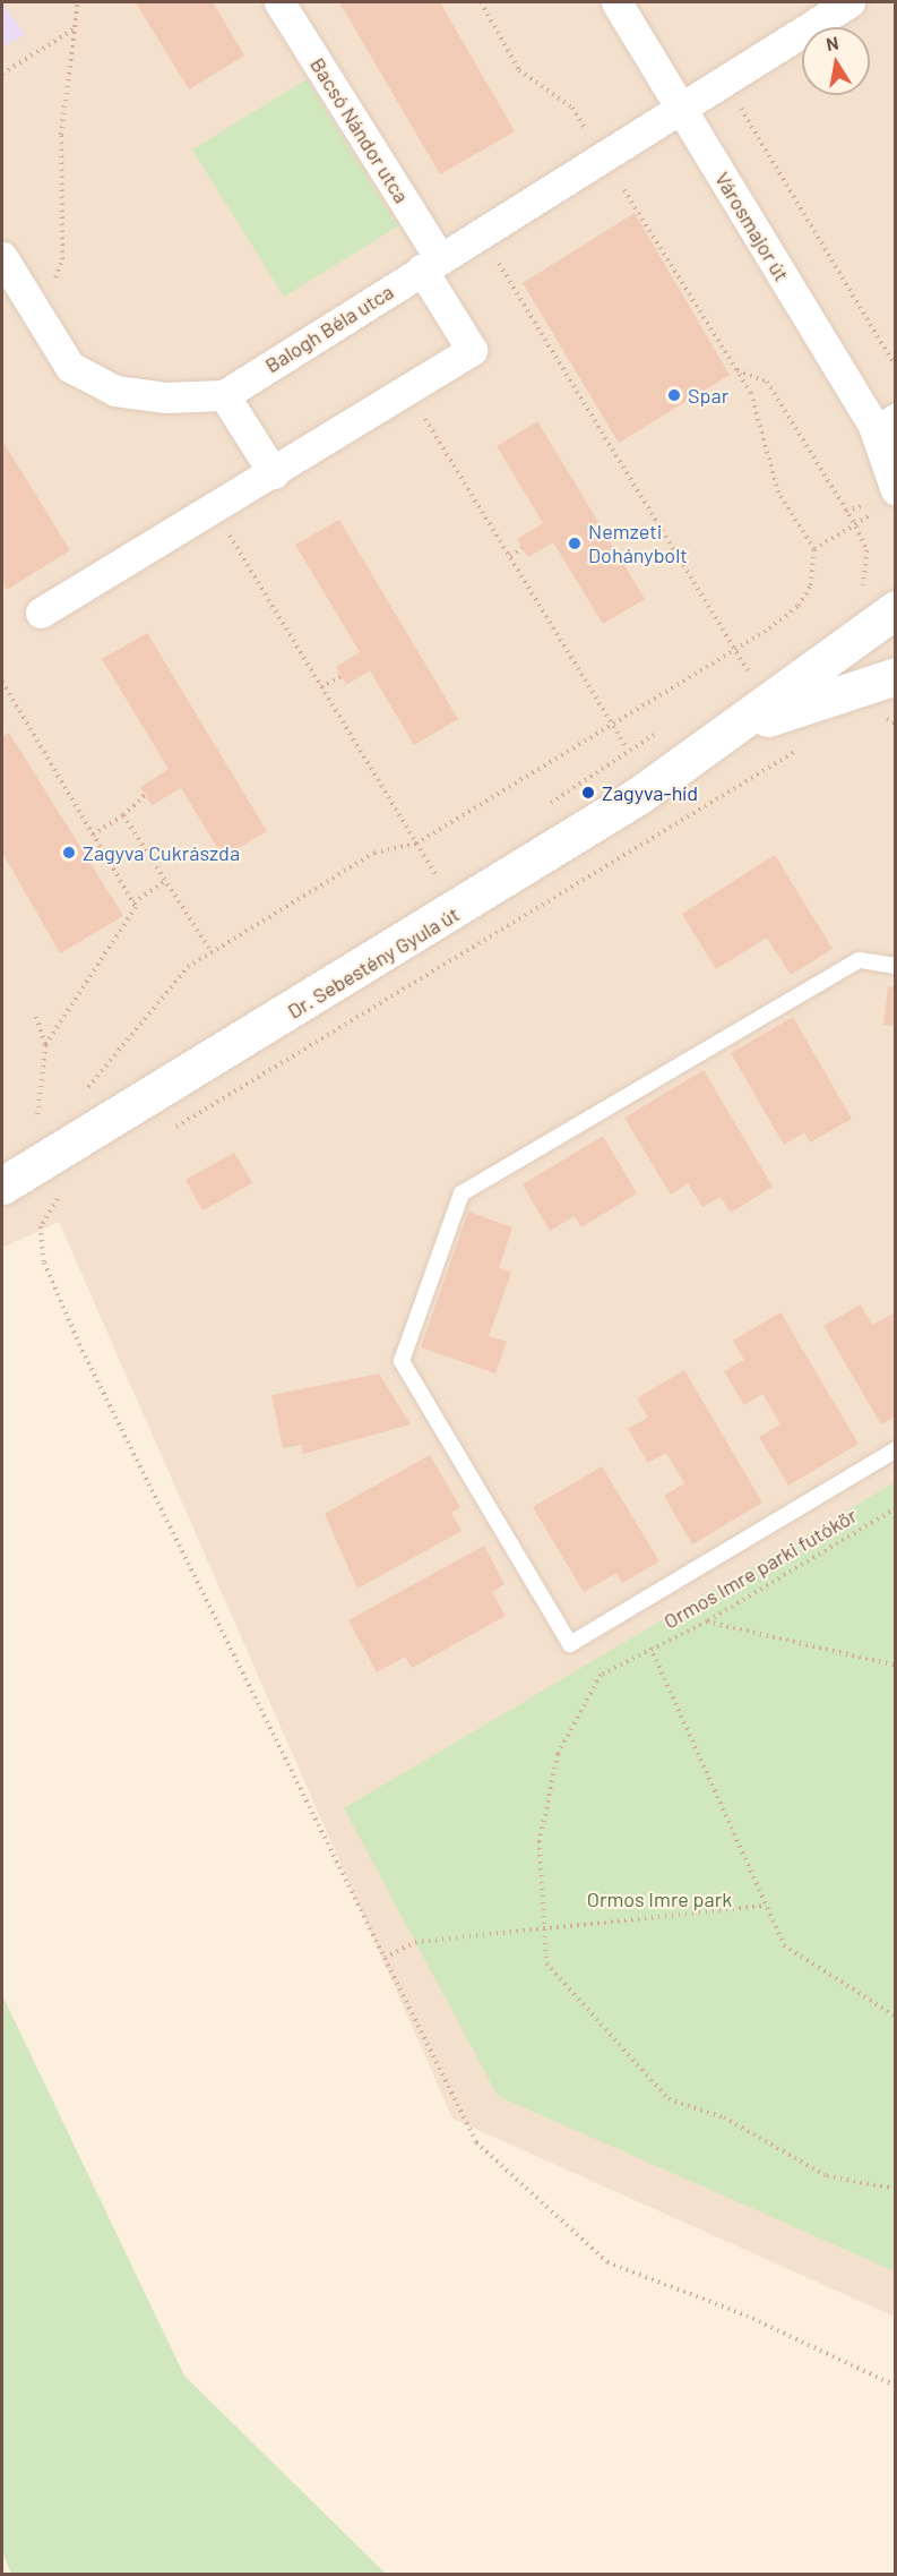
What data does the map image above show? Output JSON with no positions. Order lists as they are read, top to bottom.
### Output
{
  "streets": {
    "street": [
      "Bacsó Nándor utca",
      "Városmajor út",
      "Balogh Béla utca",
      "Dr. Sebestény Gyula út"
    ],
    "path": ["Ormos Imre parki futókör"]
  },
  "crossings": [
    ["Bacsó Nándor utca", "Balogh Béla utca"],
    ["Városmajor út", "Balogh Béla utca"]
  ],
  "parks": ["Ormos Imre park"],
  "places": [
    "Spar",
    "Nemzeti Dohánybolt",
    "Zagyva-híd",
    "Zagyva Cukrászda"
  ],
  "north": "top"
}
